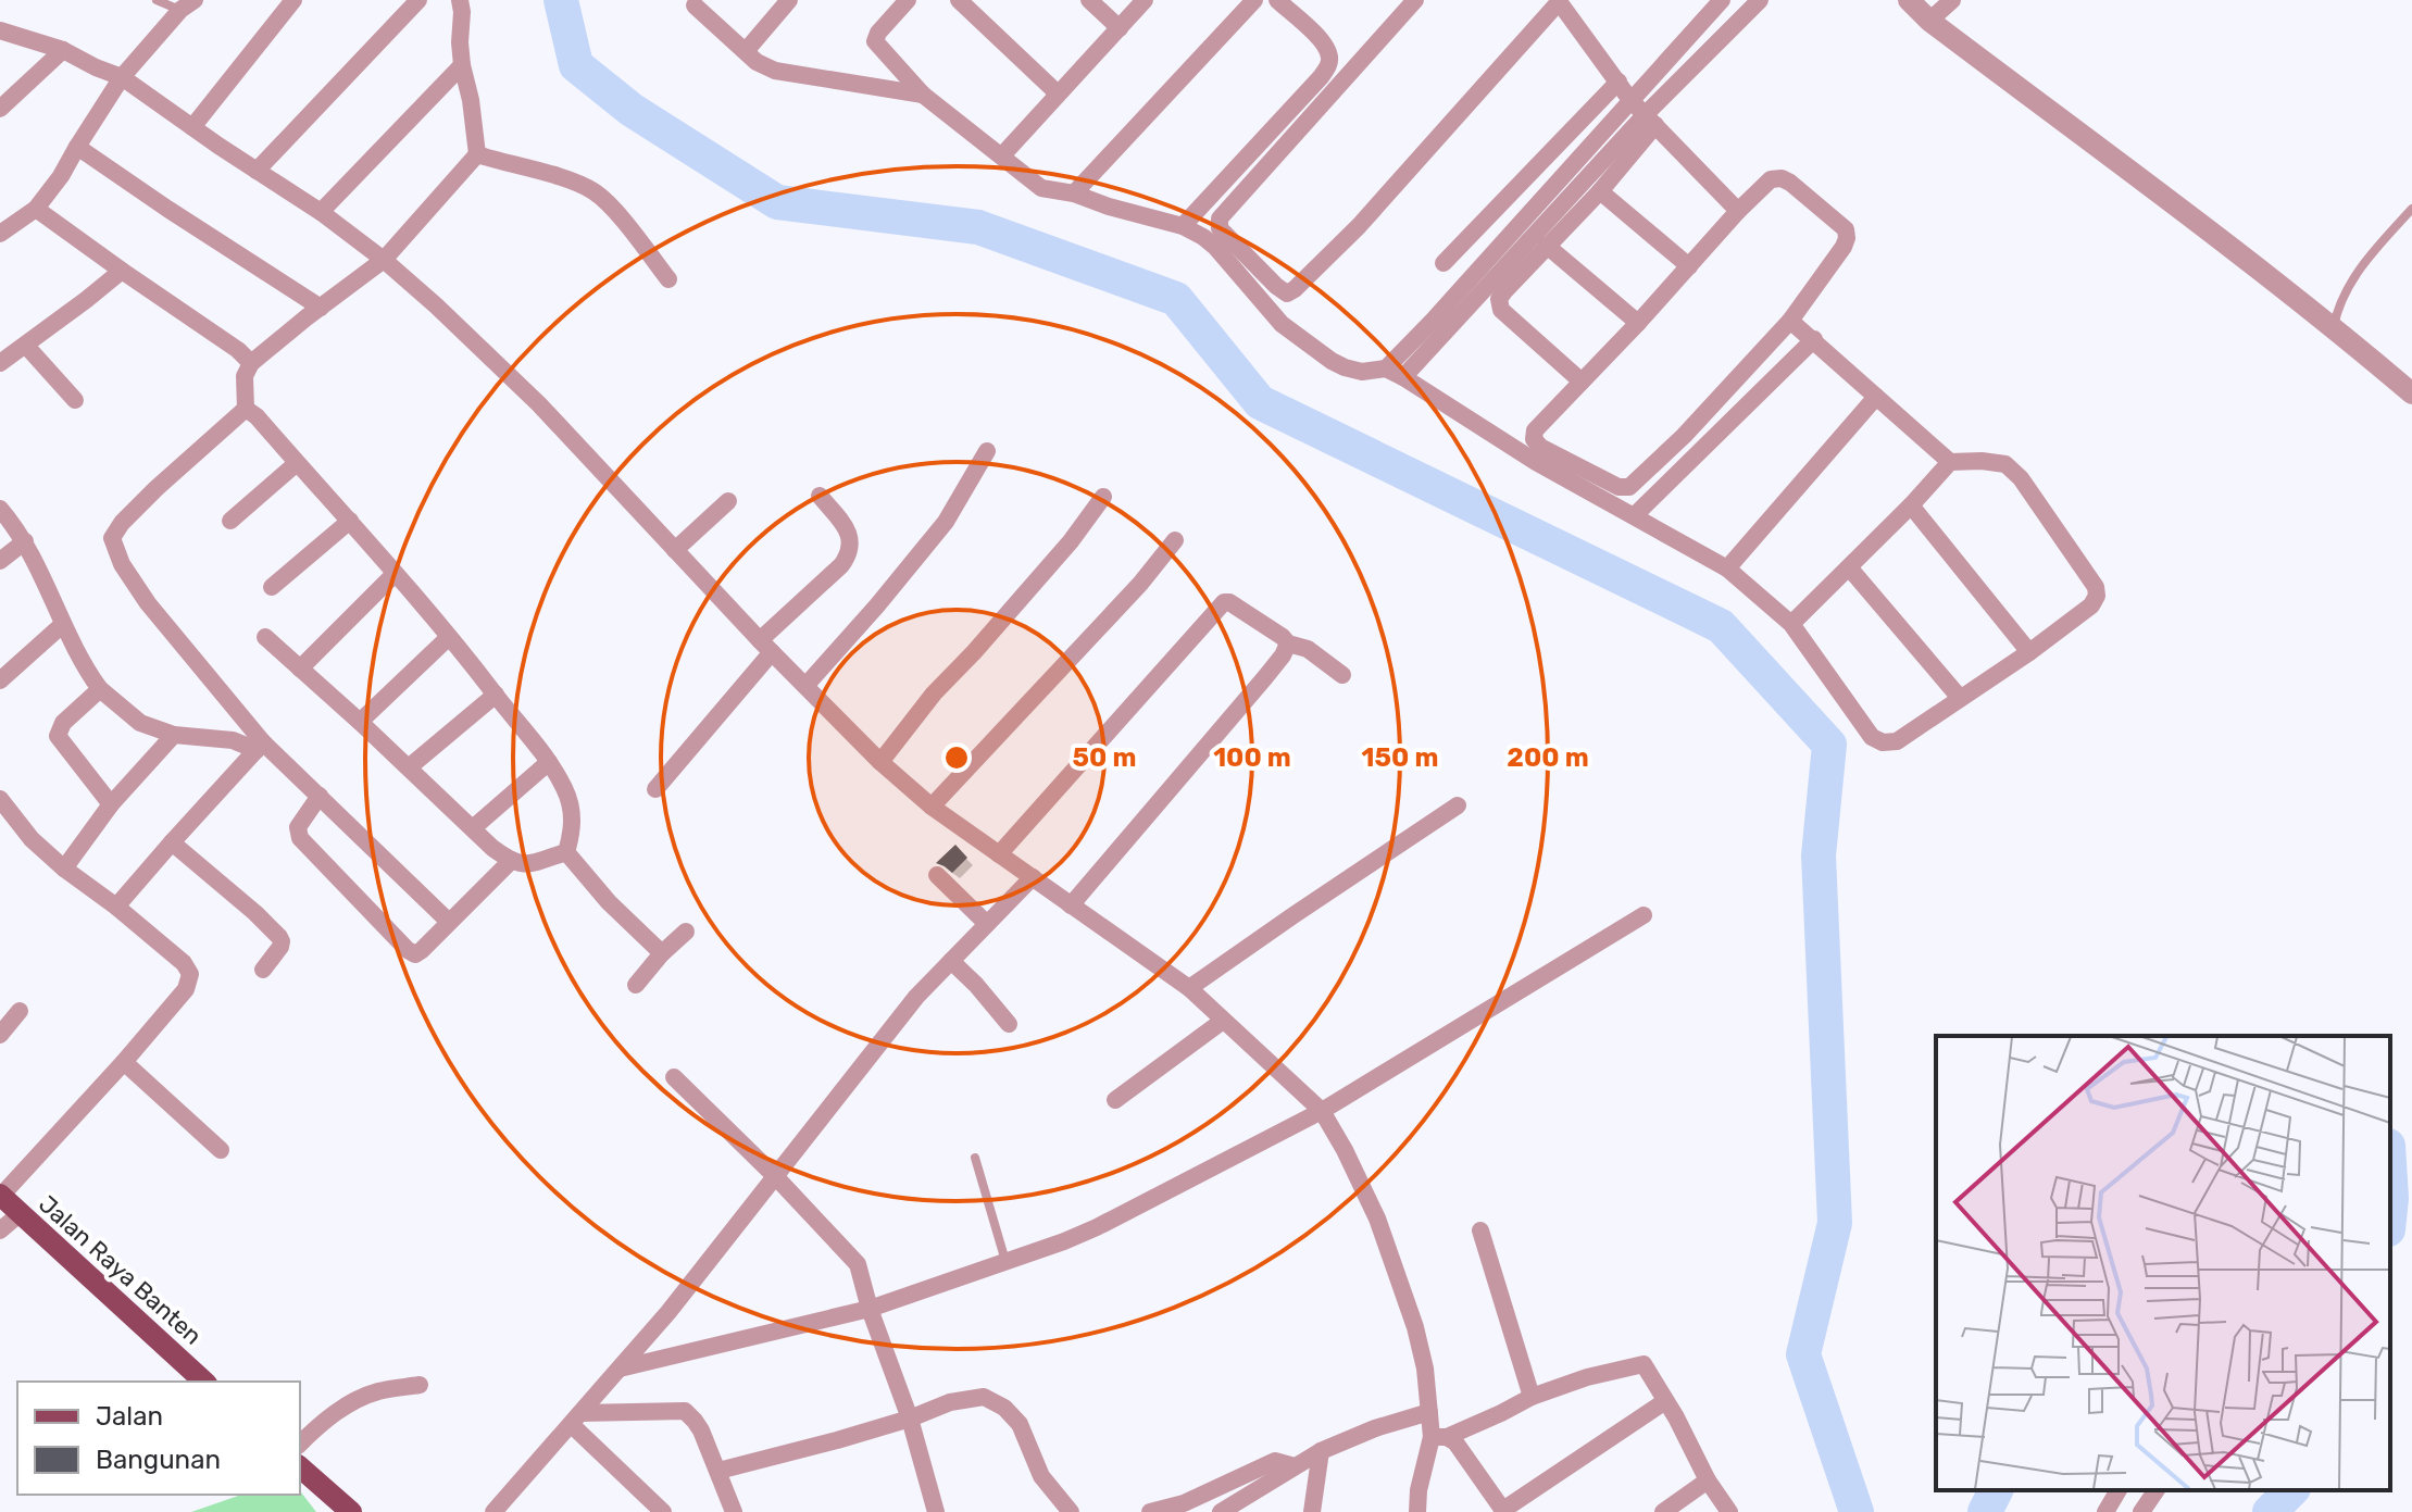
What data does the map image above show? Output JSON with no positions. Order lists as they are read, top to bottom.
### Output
{
  "streets": {
    "main road": ["Jalan Raya Banten"]
  },
  "legend": ["Jalan", "Bangunan"],
  "rings": [
    "50 m",
    "100 m",
    "150 m",
    "200 m"
  ]
}
